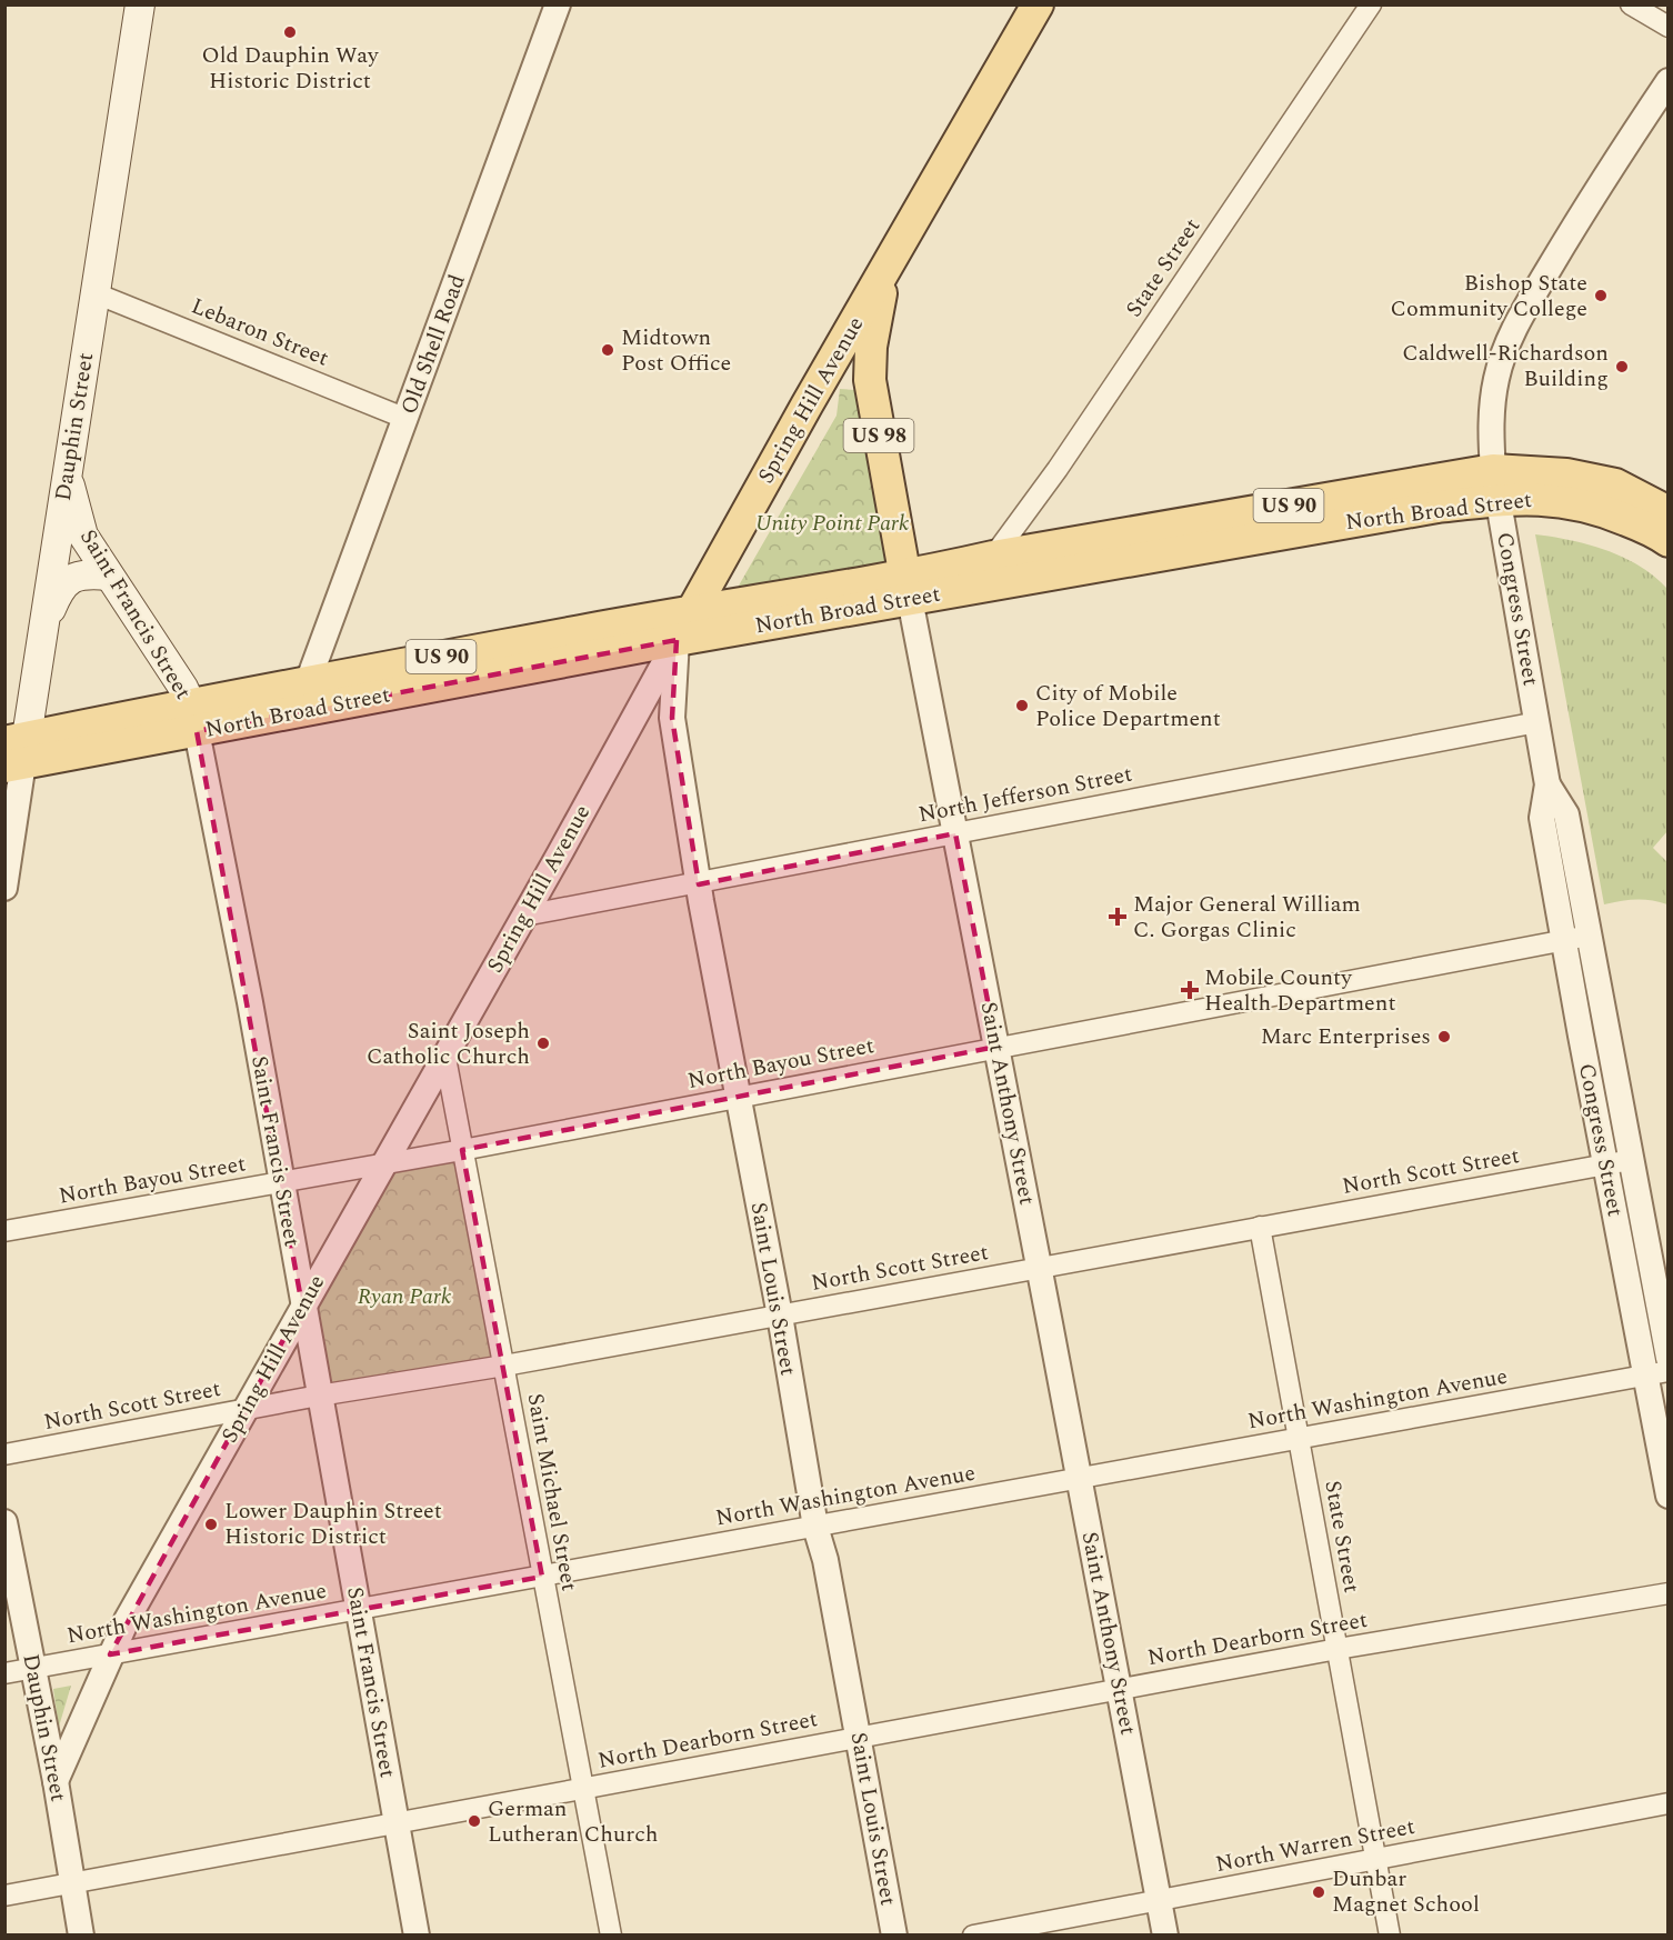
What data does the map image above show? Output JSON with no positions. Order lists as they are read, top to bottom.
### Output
{
  "streets": {
    "main road": [
      "Spring Hill Avenue",
      "Dauphin Street",
      "US 98",
      "US 90",
      "North Broad Street",
      "Saint Francis Street",
      "Saint Anthony Street"
    ],
    "street": [
      "State Street",
      "Lebaron Street",
      "Old Shell Road",
      "Congress Street",
      "North Jefferson Street",
      "North Bayou Street",
      "North Scott Street",
      "Saint Louis Street",
      "North Washington Avenue",
      "Saint Michael Street",
      "North Dearborn Street",
      "North Warren Street"
    ]
  },
  "crossings": [
    ["State Street", "North Broad Street"],
    ["State Street", "North Scott Street"],
    ["State Street", "North Washington Avenue"],
    ["State Street", "North Dearborn Street"],
    ["State Street", "North Warren Street"],
    ["Lebaron Street", "Old Shell Road"],
    ["Lebaron Street", "Dauphin Street"],
    ["Old Shell Road", "North Broad Street"],
    ["Spring Hill Avenue", "Dauphin Street"],
    ["Spring Hill Avenue", "North Broad Street"],
    ["Spring Hill Avenue", "Saint Francis Street"],
    ["Spring Hill Avenue", "North Jefferson Street"],
    ["Spring Hill Avenue", "North Bayou Street"],
    ["Spring Hill Avenue", "Saint Anthony Street"],
    ["Spring Hill Avenue", "North Scott Street"],
    ["Spring Hill Avenue", "Saint Louis Street"],
    ["Spring Hill Avenue", "North Washington Avenue"],
    ["Spring Hill Avenue", "Saint Michael Street"],
    ["Dauphin Street", "North Broad Street"],
    ["Dauphin Street", "Saint Francis Street"],
    ["Dauphin Street", "North Washington Avenue"],
    ["Dauphin Street", "North Dearborn Street"],
    ["North Broad Street", "Congress Street"],
    ["North Broad Street", "Saint Francis Street"],
    ["North Broad Street", "Saint Anthony Street"],
    ["North Broad Street", "Saint Louis Street"],
    ["Congress Street", "North Jefferson Street"],
    ["Congress Street", "North Bayou Street"],
    ["Congress Street", "North Scott Street"],
    ["Congress Street", "North Washington Avenue"],
    ["Saint Francis Street", "North Bayou Street"],
    ["Saint Francis Street", "North Scott Street"],
    ["Saint Francis Street", "North Washington Avenue"],
    ["Saint Francis Street", "North Dearborn Street"],
    ["North Jefferson Street", "Saint Anthony Street"],
    ["North Jefferson Street", "Saint Louis Street"],
    ["North Bayou Street", "Saint Anthony Street"],
    ["North Bayou Street", "Saint Louis Street"],
    ["North Bayou Street", "Saint Michael Street"],
    ["Saint Anthony Street", "North Scott Street"],
    ["Saint Anthony Street", "North Washington Avenue"],
    ["Saint Anthony Street", "North Dearborn Street"],
    ["Saint Anthony Street", "North Warren Street"],
    ["North Scott Street", "Saint Louis Street"],
    ["North Scott Street", "Saint Michael Street"],
    ["Saint Louis Street", "North Washington Avenue"],
    ["Saint Louis Street", "North Dearborn Street"],
    ["North Washington Avenue", "Saint Michael Street"],
    ["Saint Michael Street", "North Dearborn Street"]
  ],
  "parks": ["Unity Point Park", "Ryan Park"],
  "places": {
    "other": [
      "Old Dauphin Way Historic District",
      "Bishop State Community College",
      "Midtown Post Office",
      "Caldwell-Richardson Building",
      "City of Mobile Police Department",
      "Marc Enterprises",
      "Saint Joseph Catholic Church",
      "Lower Dauphin Street Historic District",
      "German Lutheran Church",
      "Dunbar Magnet School"
    ],
    "health": ["Major General William C. Gorgas Clinic", "Mobile County Health Department"]
  }
}
